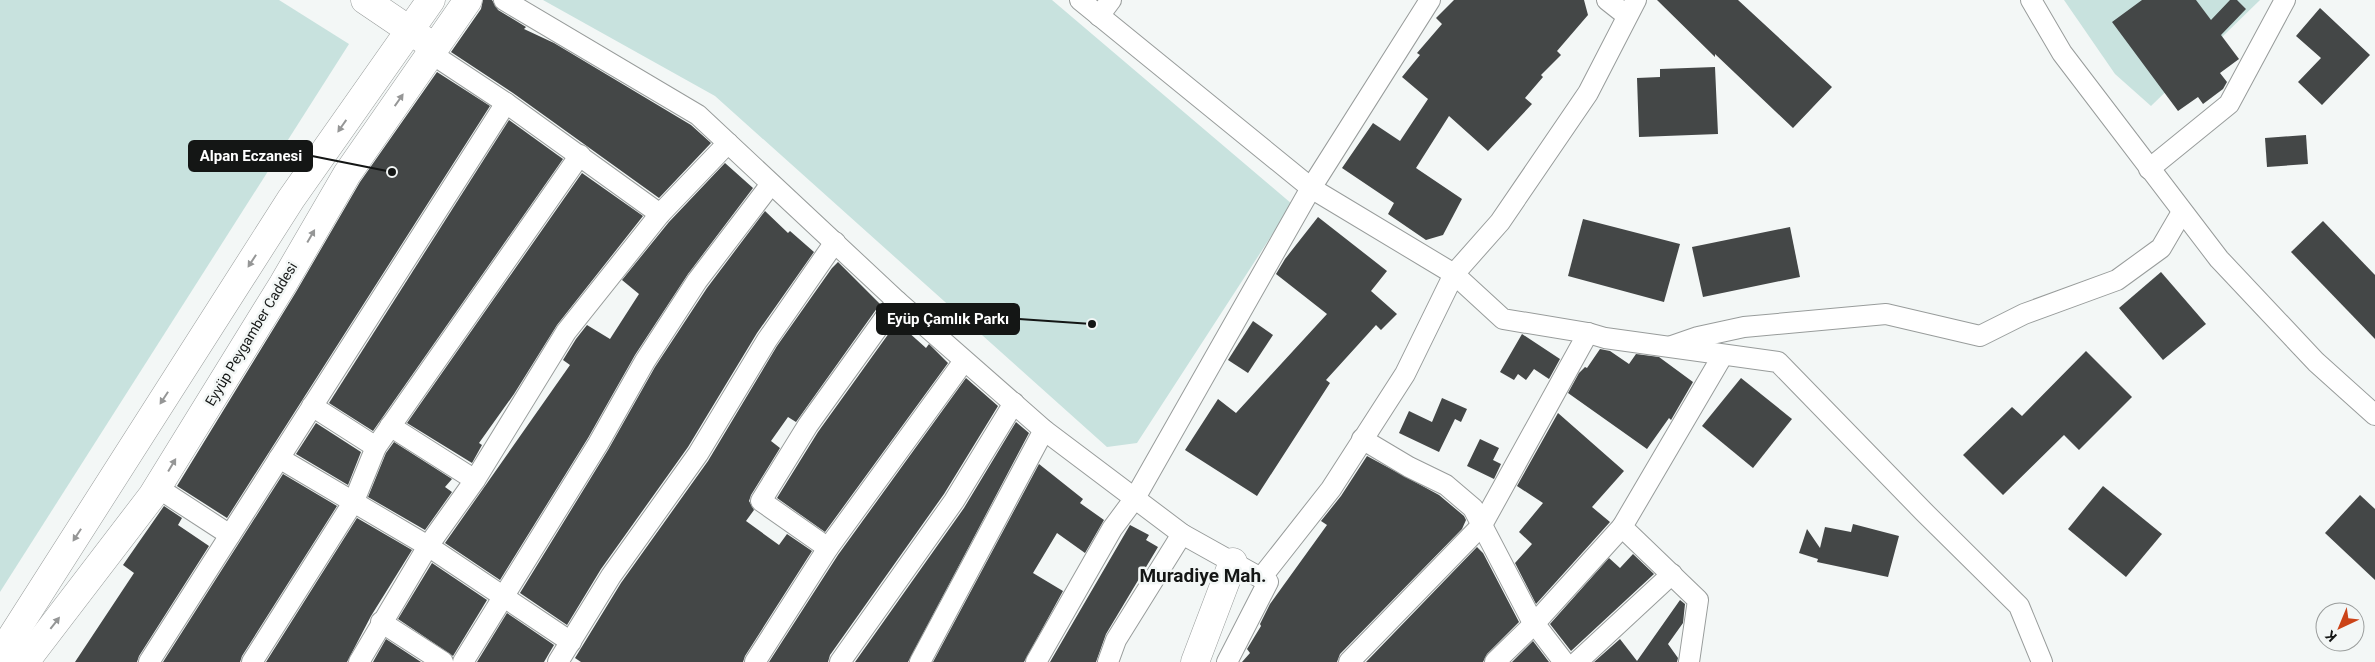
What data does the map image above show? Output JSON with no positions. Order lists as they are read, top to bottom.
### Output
{
  "streets": {
    "street": ["Eyyüp Peygamber Caddesi"]
  },
  "districts": ["Muradiye Mah."],
  "places": ["Alpan Eczanesi", "Eyüp Çamlık Parkı"],
  "north": "bottom left"
}
